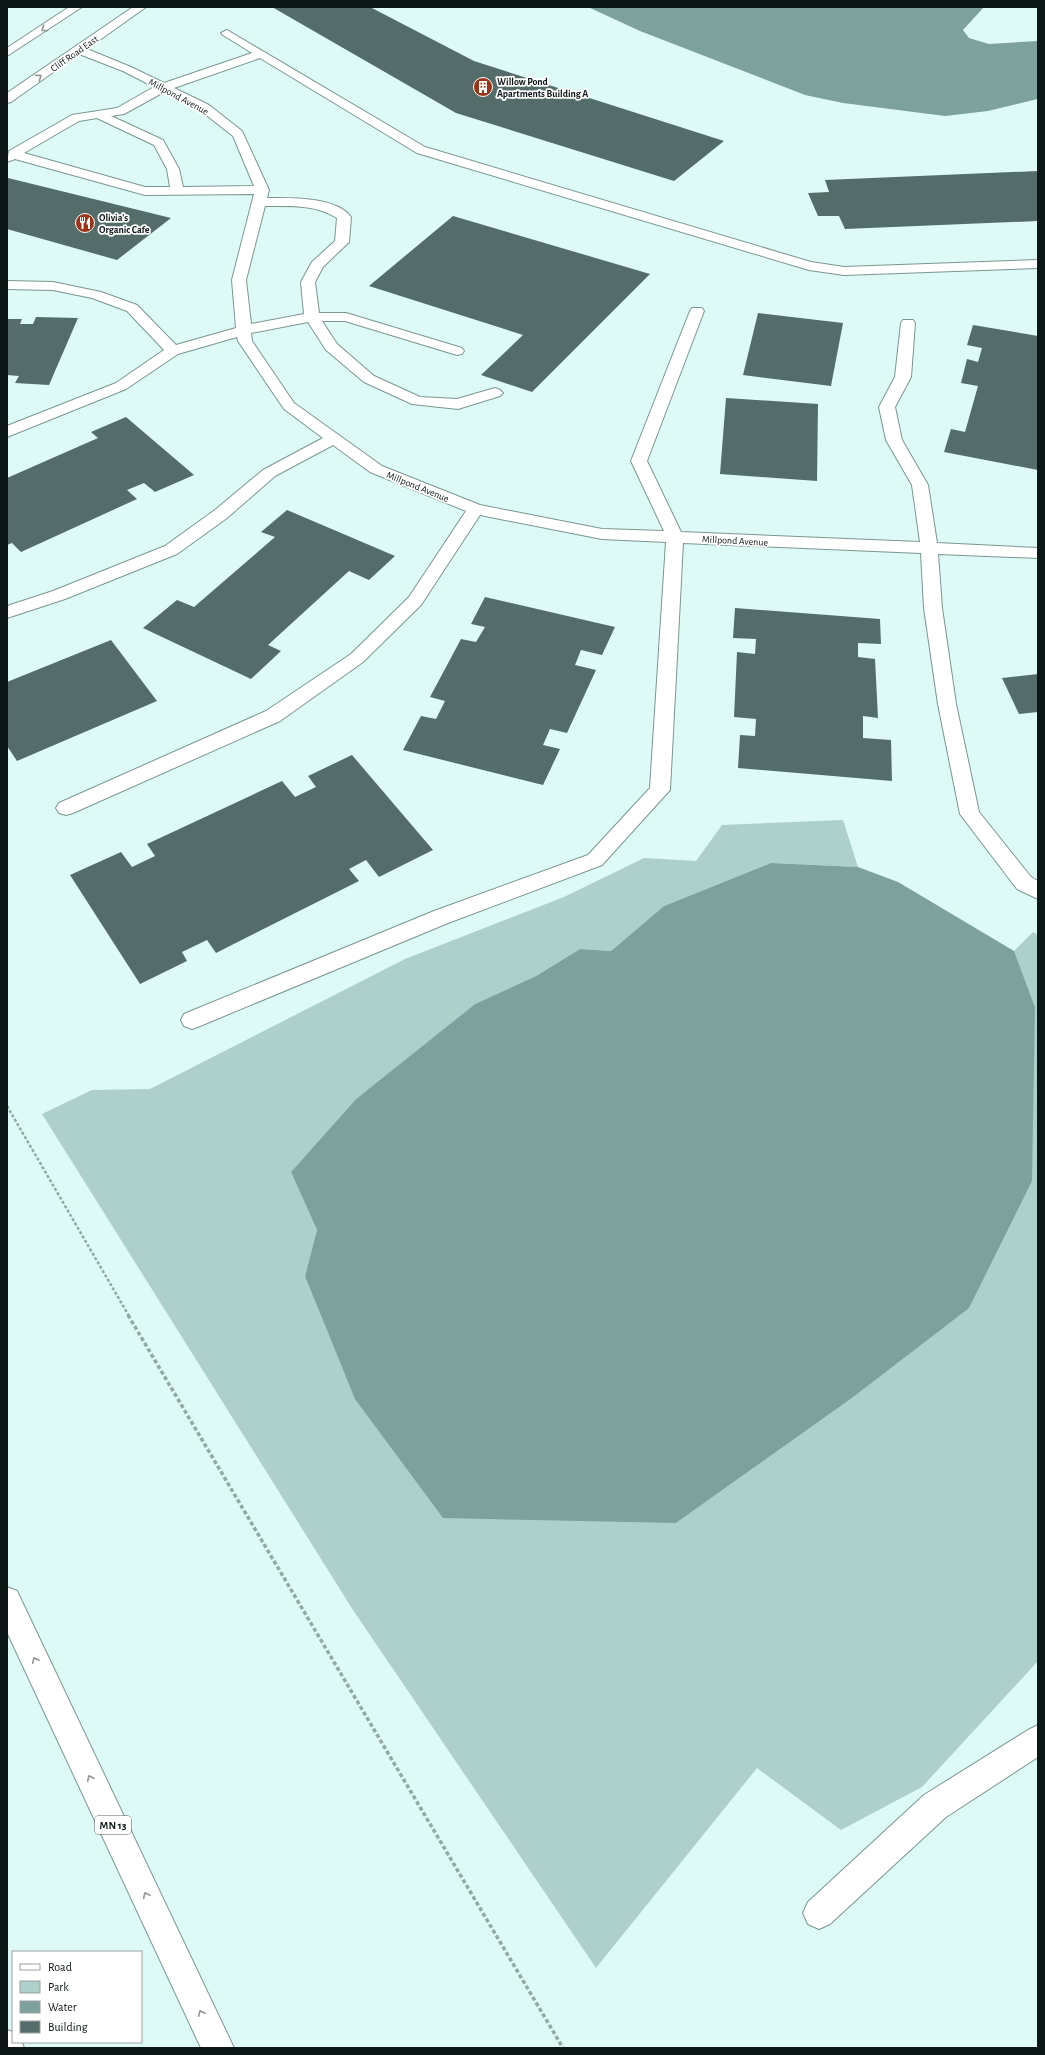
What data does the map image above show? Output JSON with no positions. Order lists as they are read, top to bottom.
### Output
{
  "streets": {
    "main road": ["Cliff Road East", "Millpond Avenue", "MN 13"]
  },
  "crossings": [
    ["Cliff Road East", "Millpond Avenue"]
  ],
  "places": {
    "building": ["Willow Pond Apartments Building A"],
    "restaurant": ["Olivia's Organic Cafe"]
  },
  "legend": [
    "Road",
    "Park",
    "Water",
    "Building"
  ]
}
